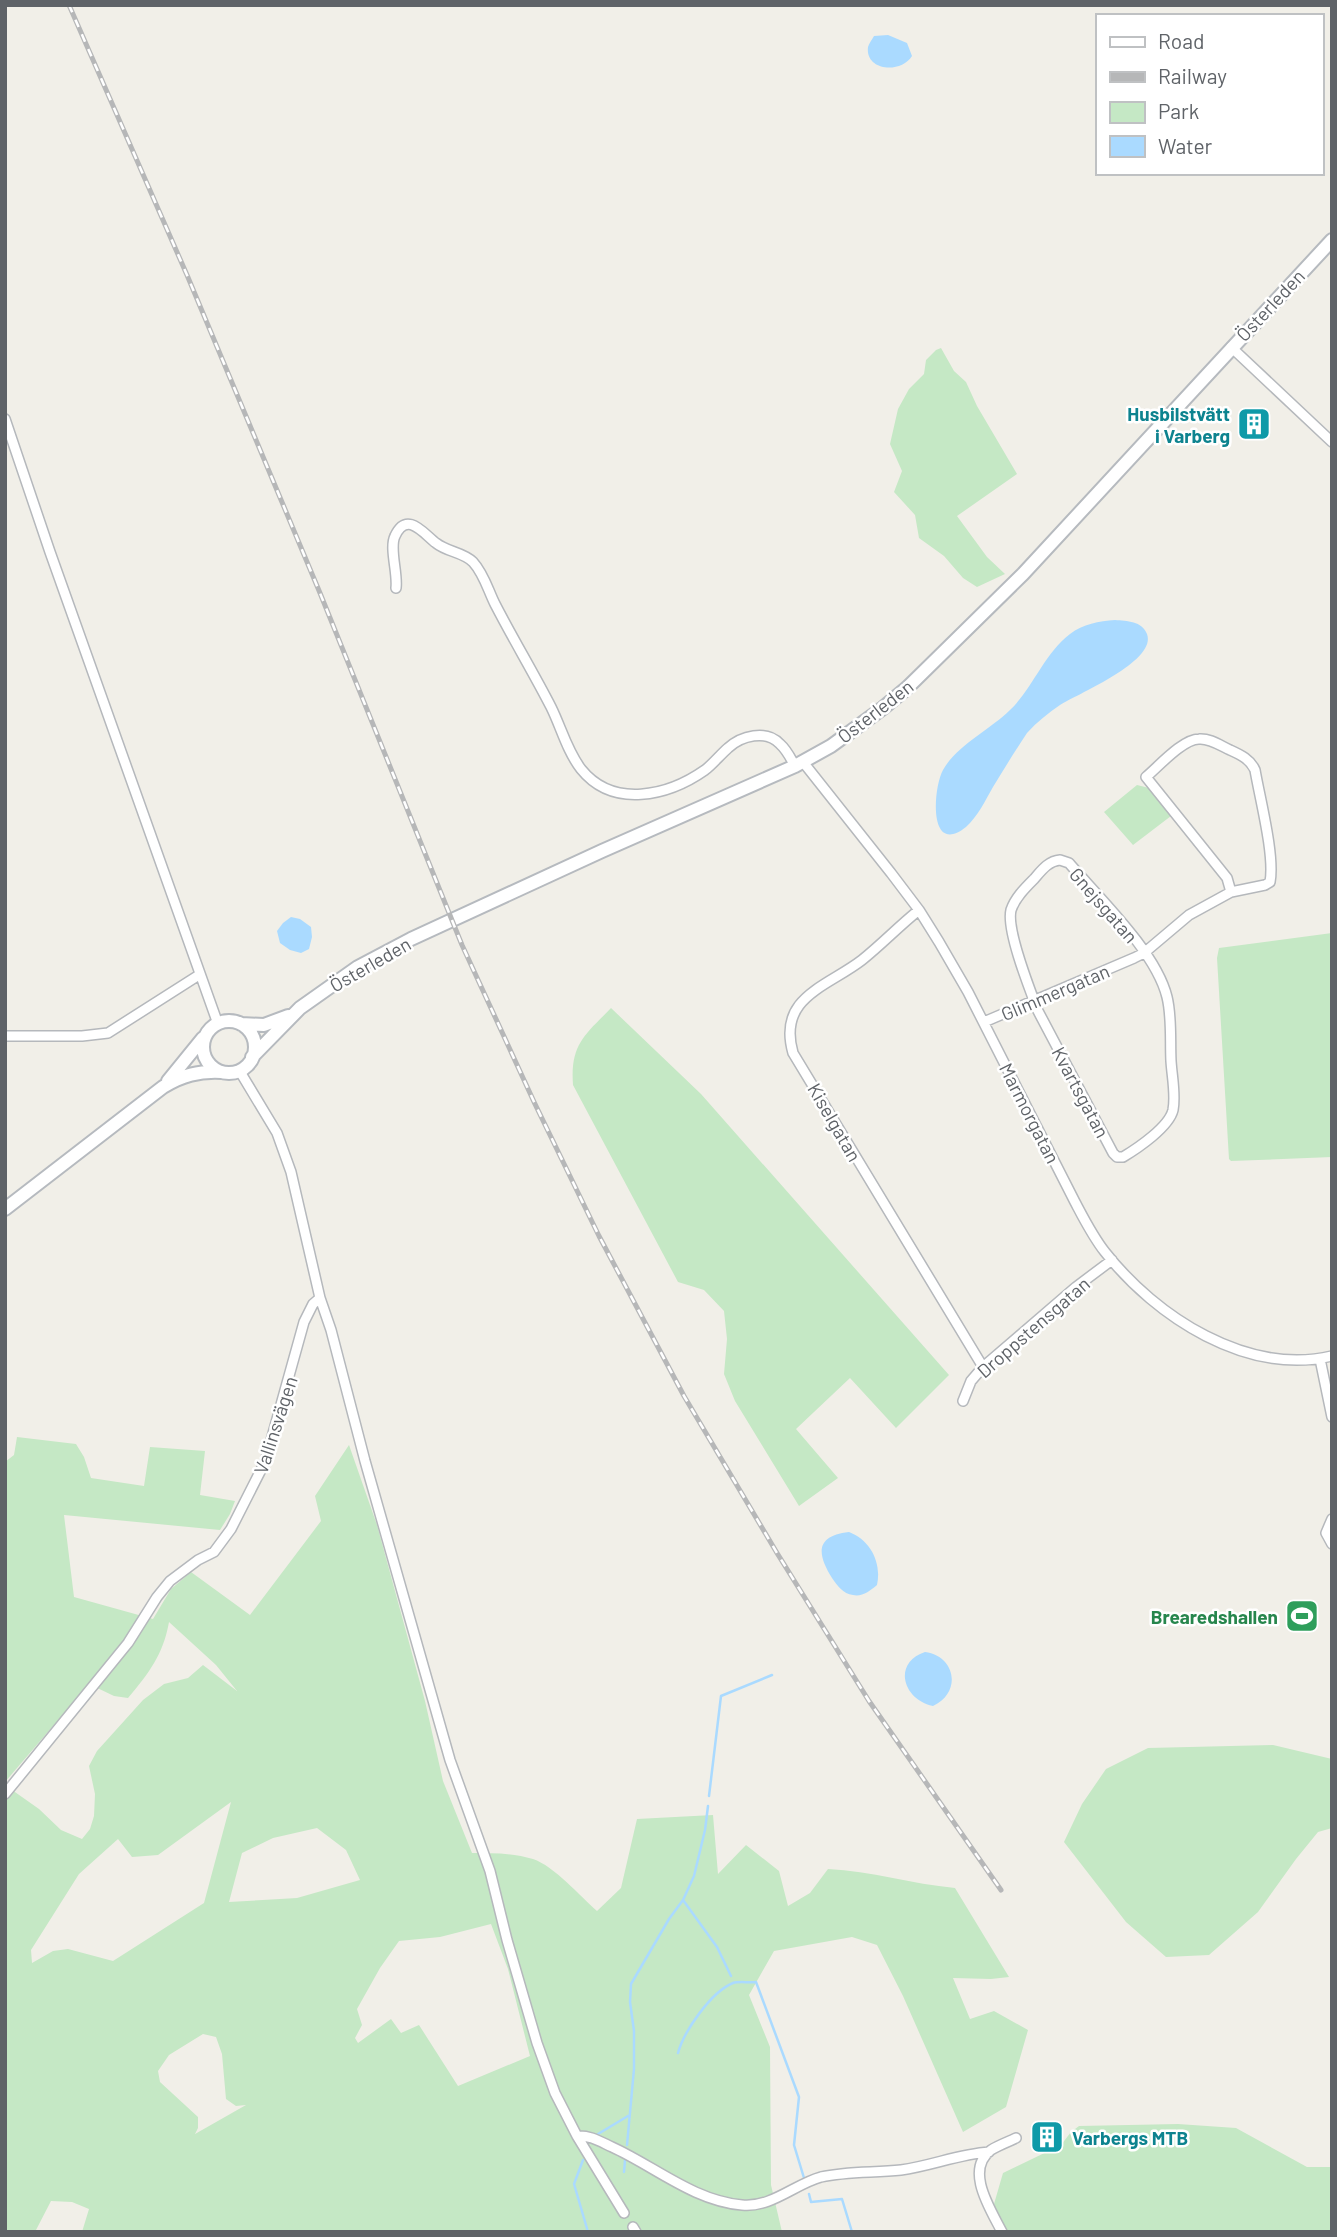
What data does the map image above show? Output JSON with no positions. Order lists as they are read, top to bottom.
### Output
{
  "streets": {
    "main road": ["Österleden"],
    "street": [
      "Gnejsgatan",
      "Glimmergatan",
      "Kvartsgatan",
      "Marmorgatan",
      "Kiselgatan",
      "Droppstensgatan",
      "Vallinsvägen"
    ]
  },
  "crossings": [
    ["Österleden", "Marmorgatan"],
    ["Gnejsgatan", "Glimmergatan"],
    ["Gnejsgatan", "Kvartsgatan"],
    ["Glimmergatan", "Kvartsgatan"],
    ["Glimmergatan", "Marmorgatan"],
    ["Marmorgatan", "Kiselgatan"],
    ["Marmorgatan", "Droppstensgatan"],
    ["Kiselgatan", "Droppstensgatan"]
  ],
  "places": {
    "building": ["Husbilstvätt i Varberg", "Varbergs MTB"],
    "sports": ["Brearedshallen"]
  },
  "legend": [
    "Road",
    "Railway",
    "Park",
    "Water"
  ]
}
